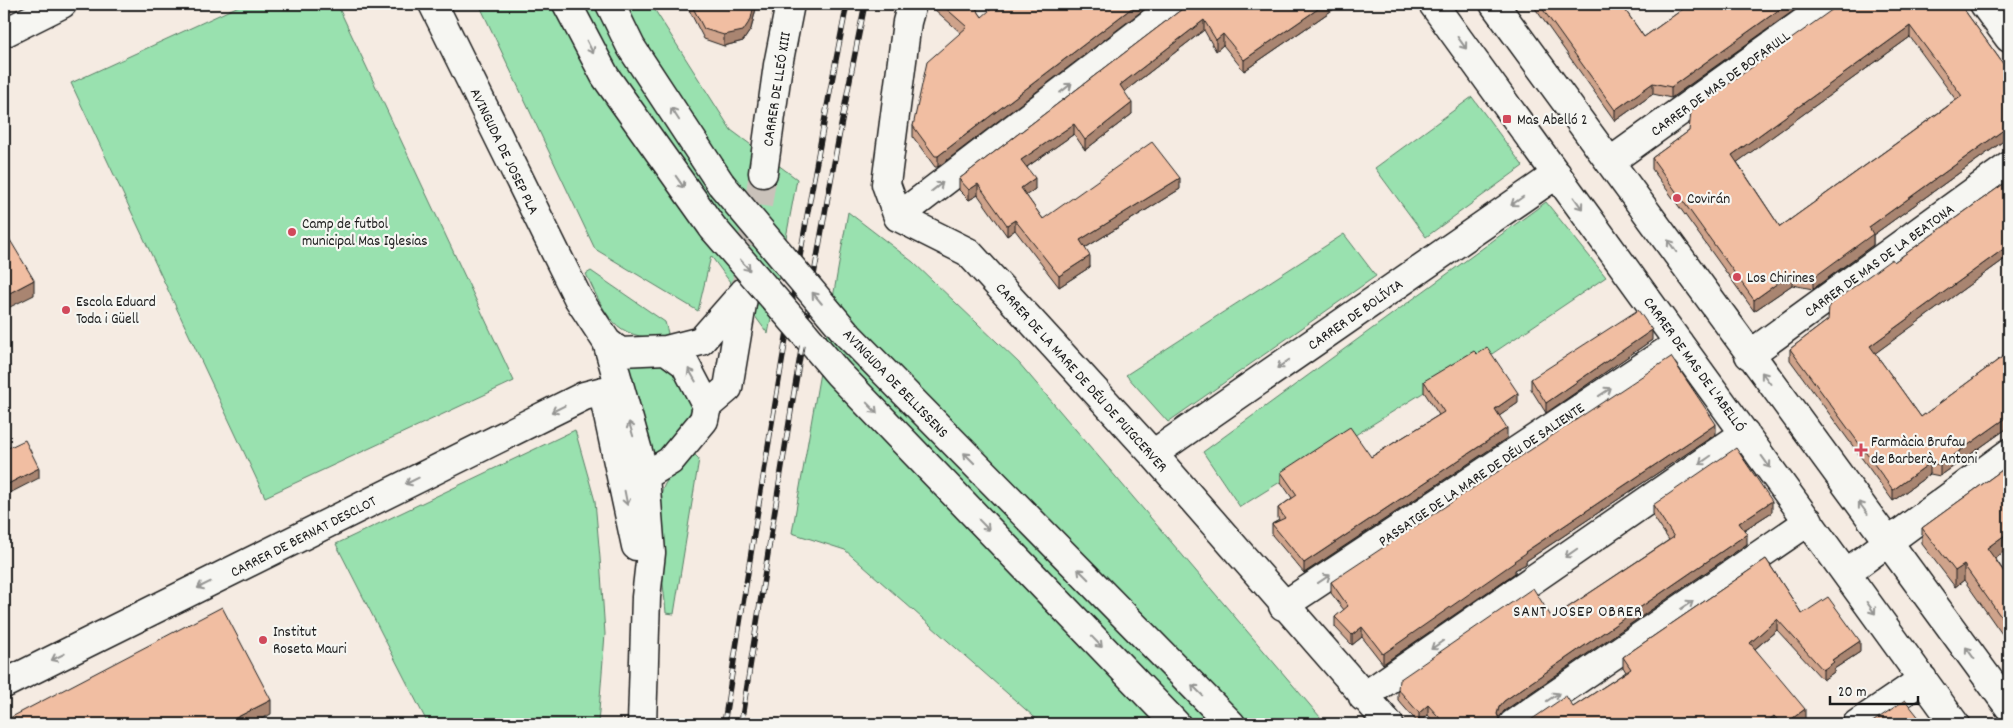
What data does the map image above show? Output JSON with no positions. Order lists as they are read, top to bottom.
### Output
{
  "streets": {
    "street": [
      "CARRER DE MAS DE BOFARULL",
      "CARRER DE LLEÓ XIII",
      "AVINGUDA DE JOSEP PLA",
      "CARRER DE MAS DE LA BEATONA",
      "CARRER DE BOLÍVIA",
      "CARRER DE MAS DE L'ABELLÓ",
      "CARRER DE LA MARE DE DÉU DE PUIGCERVER",
      "AVINGUDA DE BELLISSENS",
      "PASSATGE DE LA MARE DE DÉU DE SALIENTE",
      "CARRER DE BERNAT DESCLOT"
    ]
  },
  "crossings": [
    ["AVINGUDA DE JOSEP PLA", "CARRER DE BERNAT DESCLOT"],
    ["CARRER DE BOLÍVIA", "CARRER DE MAS DE L'ABELLÓ"],
    ["CARRER DE BOLÍVIA", "CARRER DE LA MARE DE DÉU DE PUIGCERVER"],
    ["CARRER DE MAS DE L'ABELLÓ", "PASSATGE DE LA MARE DE DÉU DE SALIENTE"],
    ["CARRER DE LA MARE DE DÉU DE PUIGCERVER", "PASSATGE DE LA MARE DE DÉU DE SALIENTE"]
  ],
  "one_way": ["CARRER DE BOLÍVIA", "CARRER DE BERNAT DESCLOT"],
  "districts": ["SANT JOSEP OBRER"],
  "places": {
    "transit": ["Mas Abelló 2"],
    "other": [
      "Covirán",
      "Camp de futbol municipal Mas Iglesias",
      "Los Chirines",
      "Escola Eduard Toda i Güell",
      "Institut Roseta Mauri"
    ],
    "health": ["Farmàcia Brufau de Barberà, Antoni"]
  },
  "scale_bar": "20 m"
}
